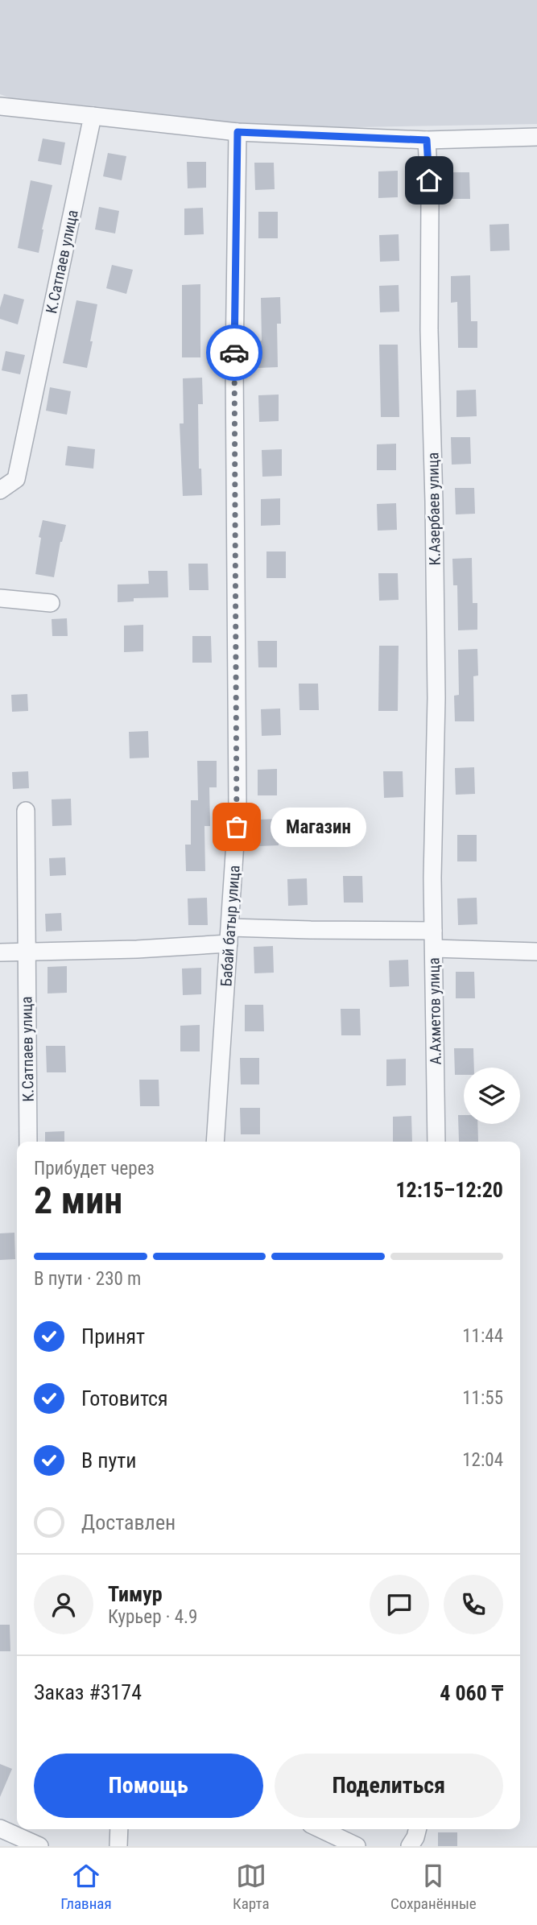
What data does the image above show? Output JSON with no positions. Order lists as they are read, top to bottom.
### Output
{
  "streets": {
    "street": [
      "К.Сатпаев улица",
      "К.Азербаев улица",
      "Бабай батыр улица",
      "А.Ахметов улица"
    ]
  },
  "crossings": [
    ["К.Азербаев улица", "А.Ахметов улица"]
  ],
  "places": ["Магазин"],
  "page": {
    "bubble": "Магазин",
    "heading": ["2 мин", "Прибудет через", "12:15–12:20"],
    "panel": [
      "Тимур",
      "Курьер · 4.9",
      "Заказ #3174",
      "4 060 ₸"
    ],
    "bar": "В пути · 230 m",
    "list": [
      ["Принят", "11:44"],
      ["Готовится", "11:55"],
      ["В пути", "12:04"],
      "Доставлен"
    ],
    "buttons": ["Помощь", "Поделиться"],
    "tabs": ["Главная", "Карта", "Сохранённые"]
  }
}
